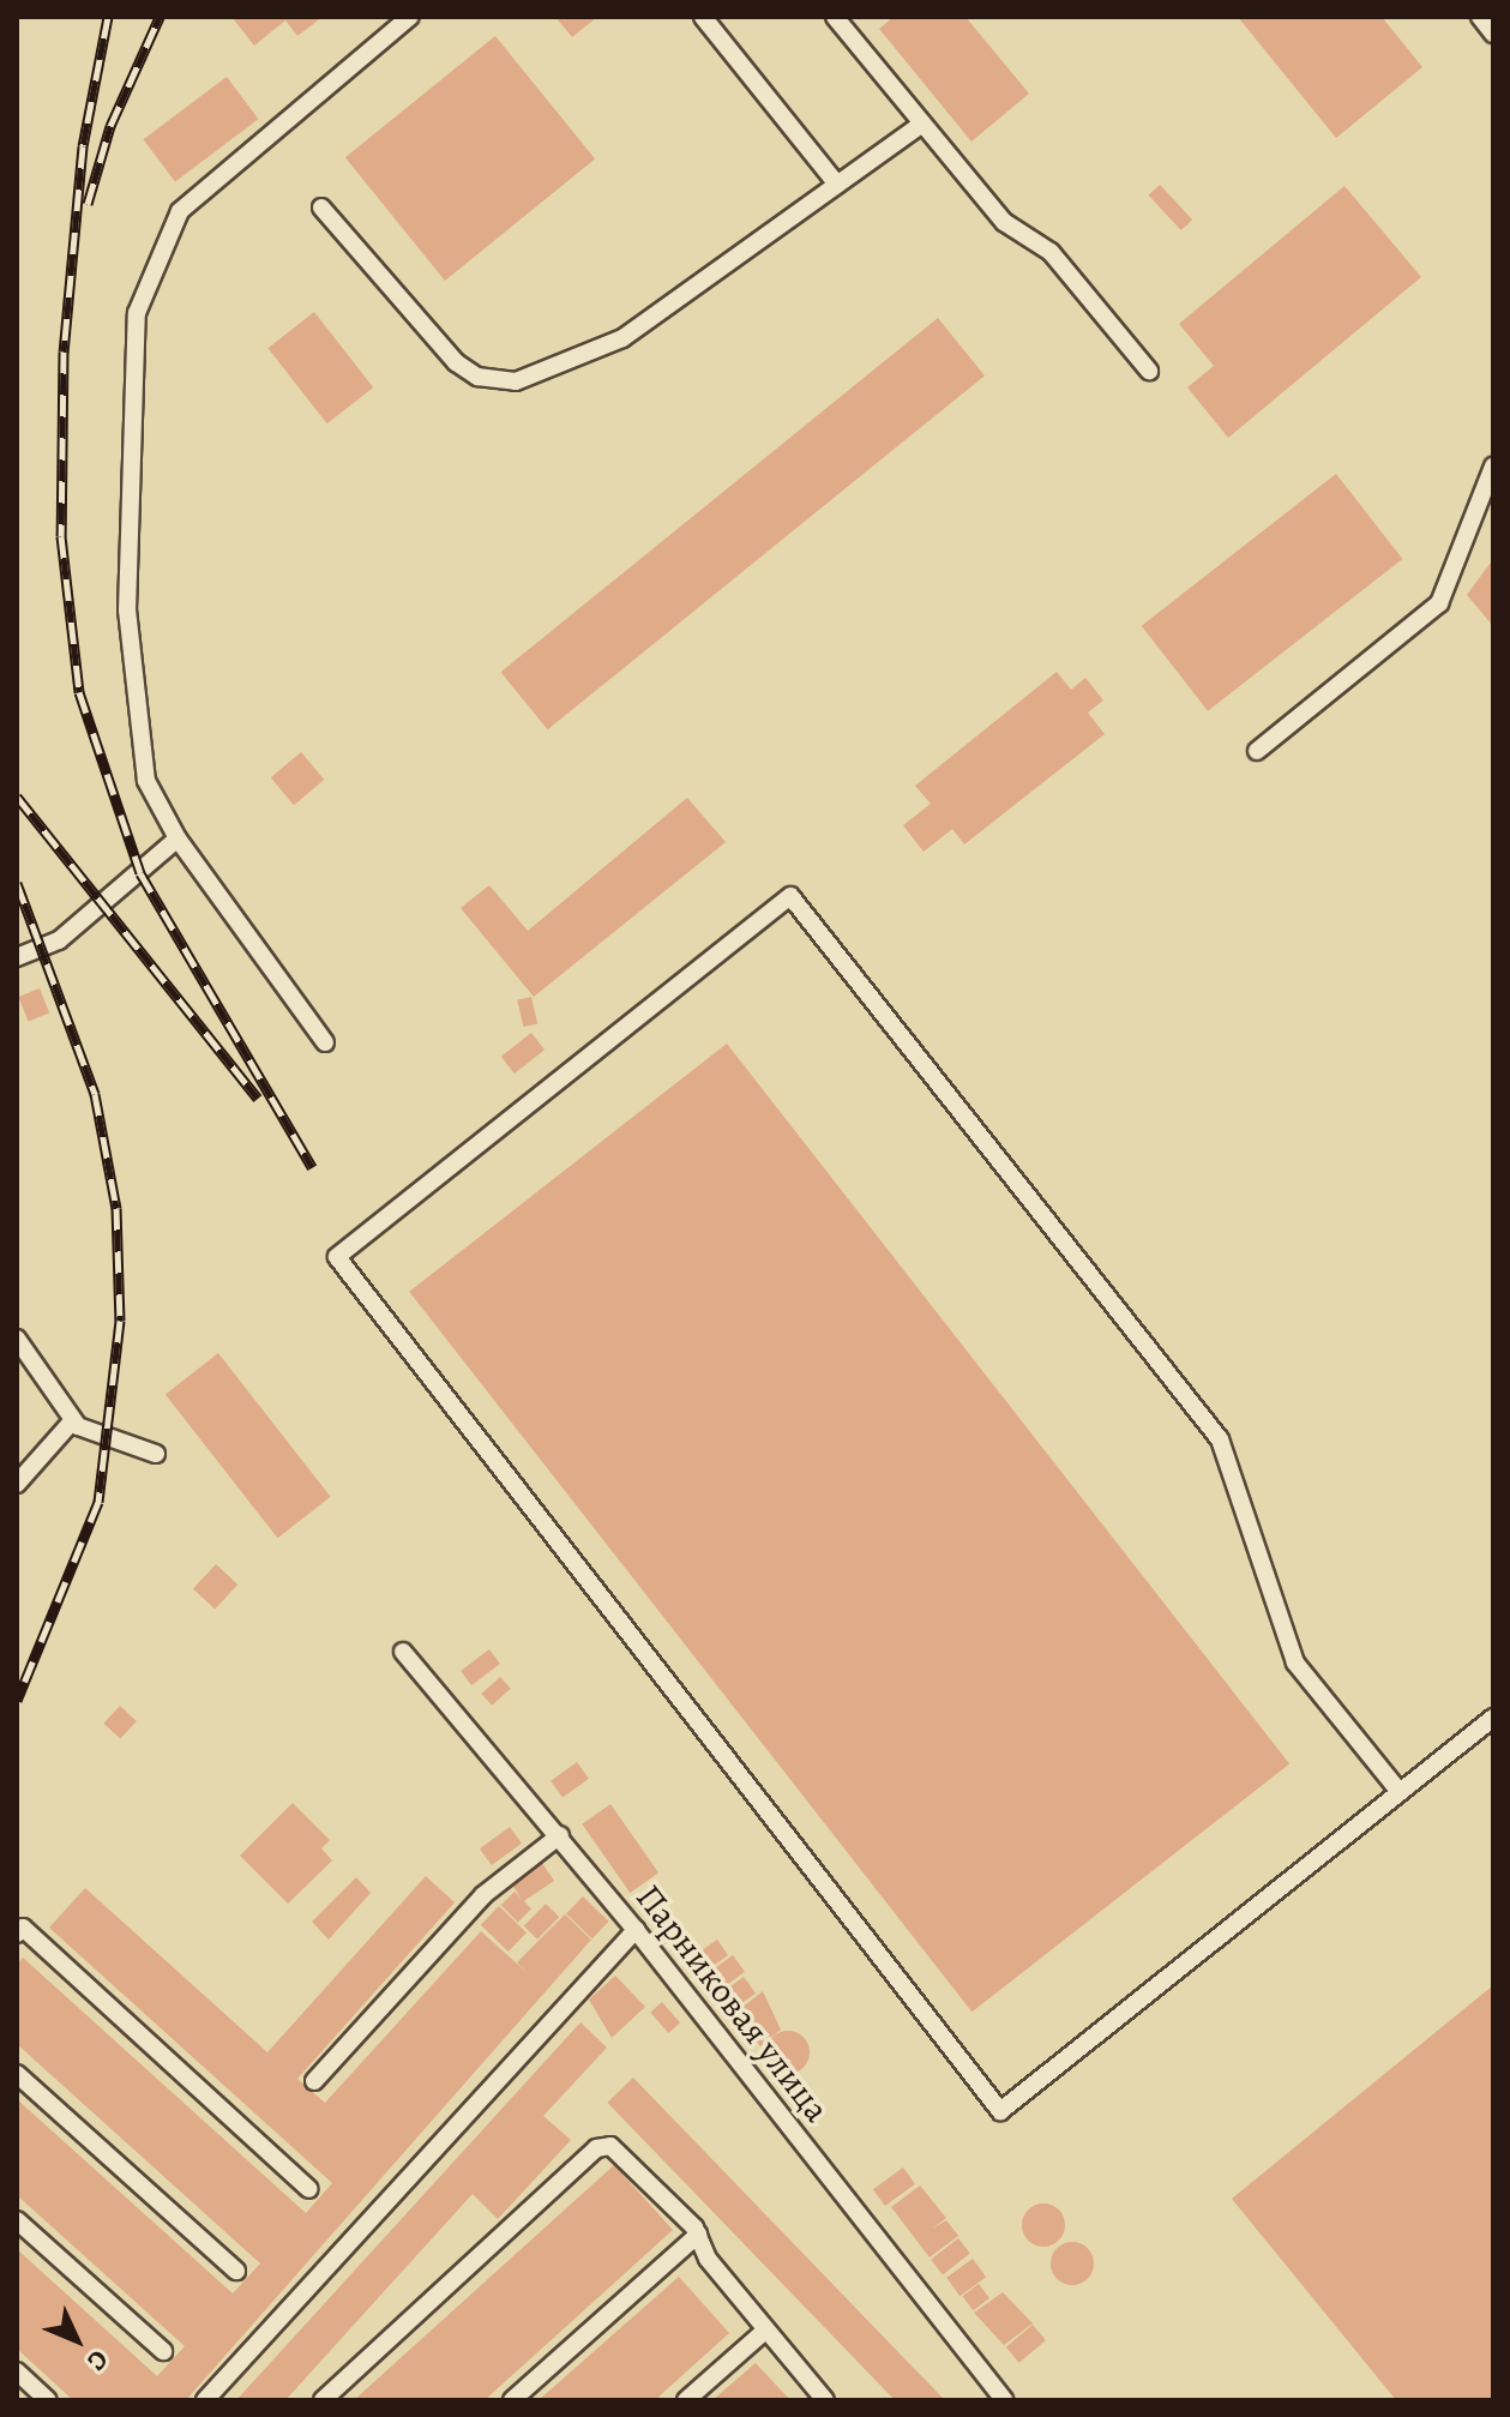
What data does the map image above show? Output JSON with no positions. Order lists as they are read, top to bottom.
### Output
{
  "streets": {
    "lane": ["Парниковая улица"]
  },
  "north": "bottom right"
}
